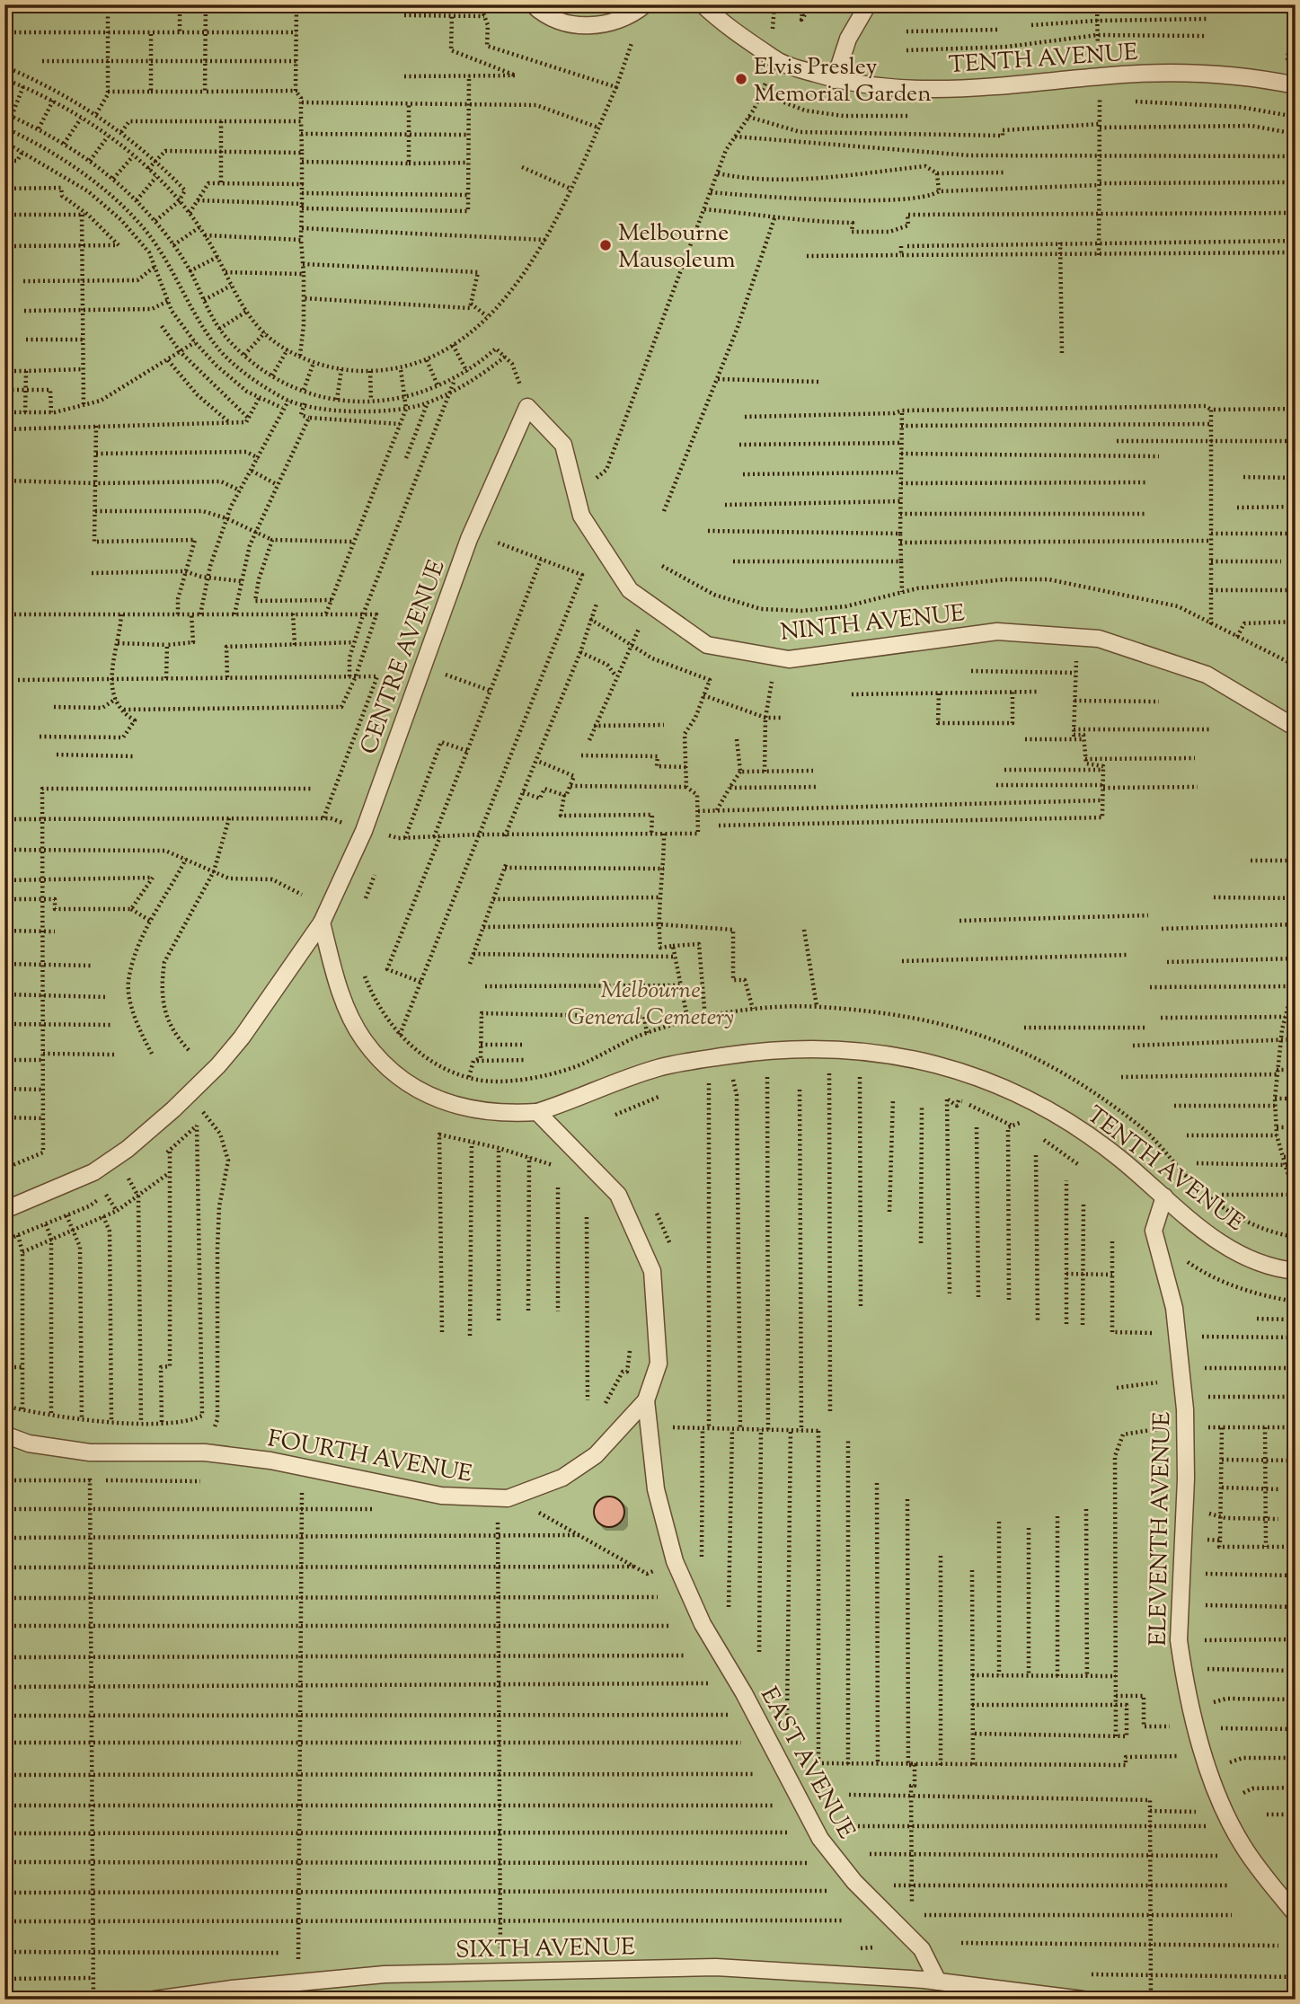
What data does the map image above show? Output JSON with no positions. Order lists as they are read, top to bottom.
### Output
{
  "streets": {
    "lane": [
      "TENTH AVENUE",
      "NINTH AVENUE",
      "CENTRE AVENUE",
      "FOURTH AVENUE",
      "ELEVENTH AVENUE",
      "EAST AVENUE",
      "SIXTH AVENUE"
    ]
  },
  "crossings": [
    ["TENTH AVENUE", "FOURTH AVENUE"],
    ["TENTH AVENUE", "ELEVENTH AVENUE"],
    ["NINTH AVENUE", "CENTRE AVENUE"],
    ["FOURTH AVENUE", "EAST AVENUE"],
    ["EAST AVENUE", "SIXTH AVENUE"]
  ],
  "parks": ["Melbourne General Cemetery"],
  "places": ["Elvis Presley Memorial Garden", "Melbourne Mausoleum"]
}
